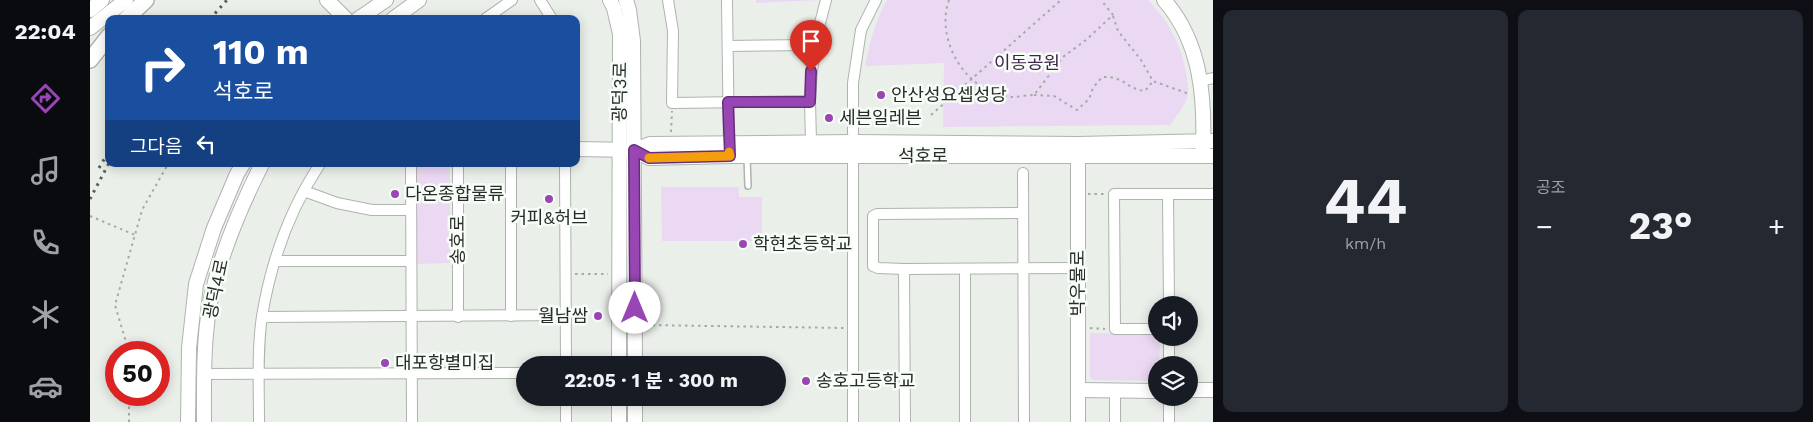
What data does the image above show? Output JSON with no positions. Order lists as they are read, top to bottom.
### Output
{
  "streets": {
    "main road": [
      "광덕3로",
      "석호로",
      "박우물로",
      "광덕4로"
    ],
    "street": ["송호로"]
  },
  "crossings": [
    ["광덕3로", "석호로"],
    ["석호로", "박우물로"]
  ],
  "parks": ["이동공원"],
  "places": [
    "안산성요셉성당",
    "세븐일레븐",
    "다온종합물류",
    "커피&허브",
    "학현초등학교",
    "월남쌈",
    "대포항별미집",
    "송호고등학교"
  ],
  "page": {
    "tabs": "22:04",
    "tile": [
      ["44", "km/h"],
      "공조"
    ],
    "turn": ["110 m", "석호로"],
    "then": "그다음",
    "heat": ["−", "23°", "+"],
    "limit": "50",
    "trip": "22:05 · 1 분 · 300 m"
  }
}
